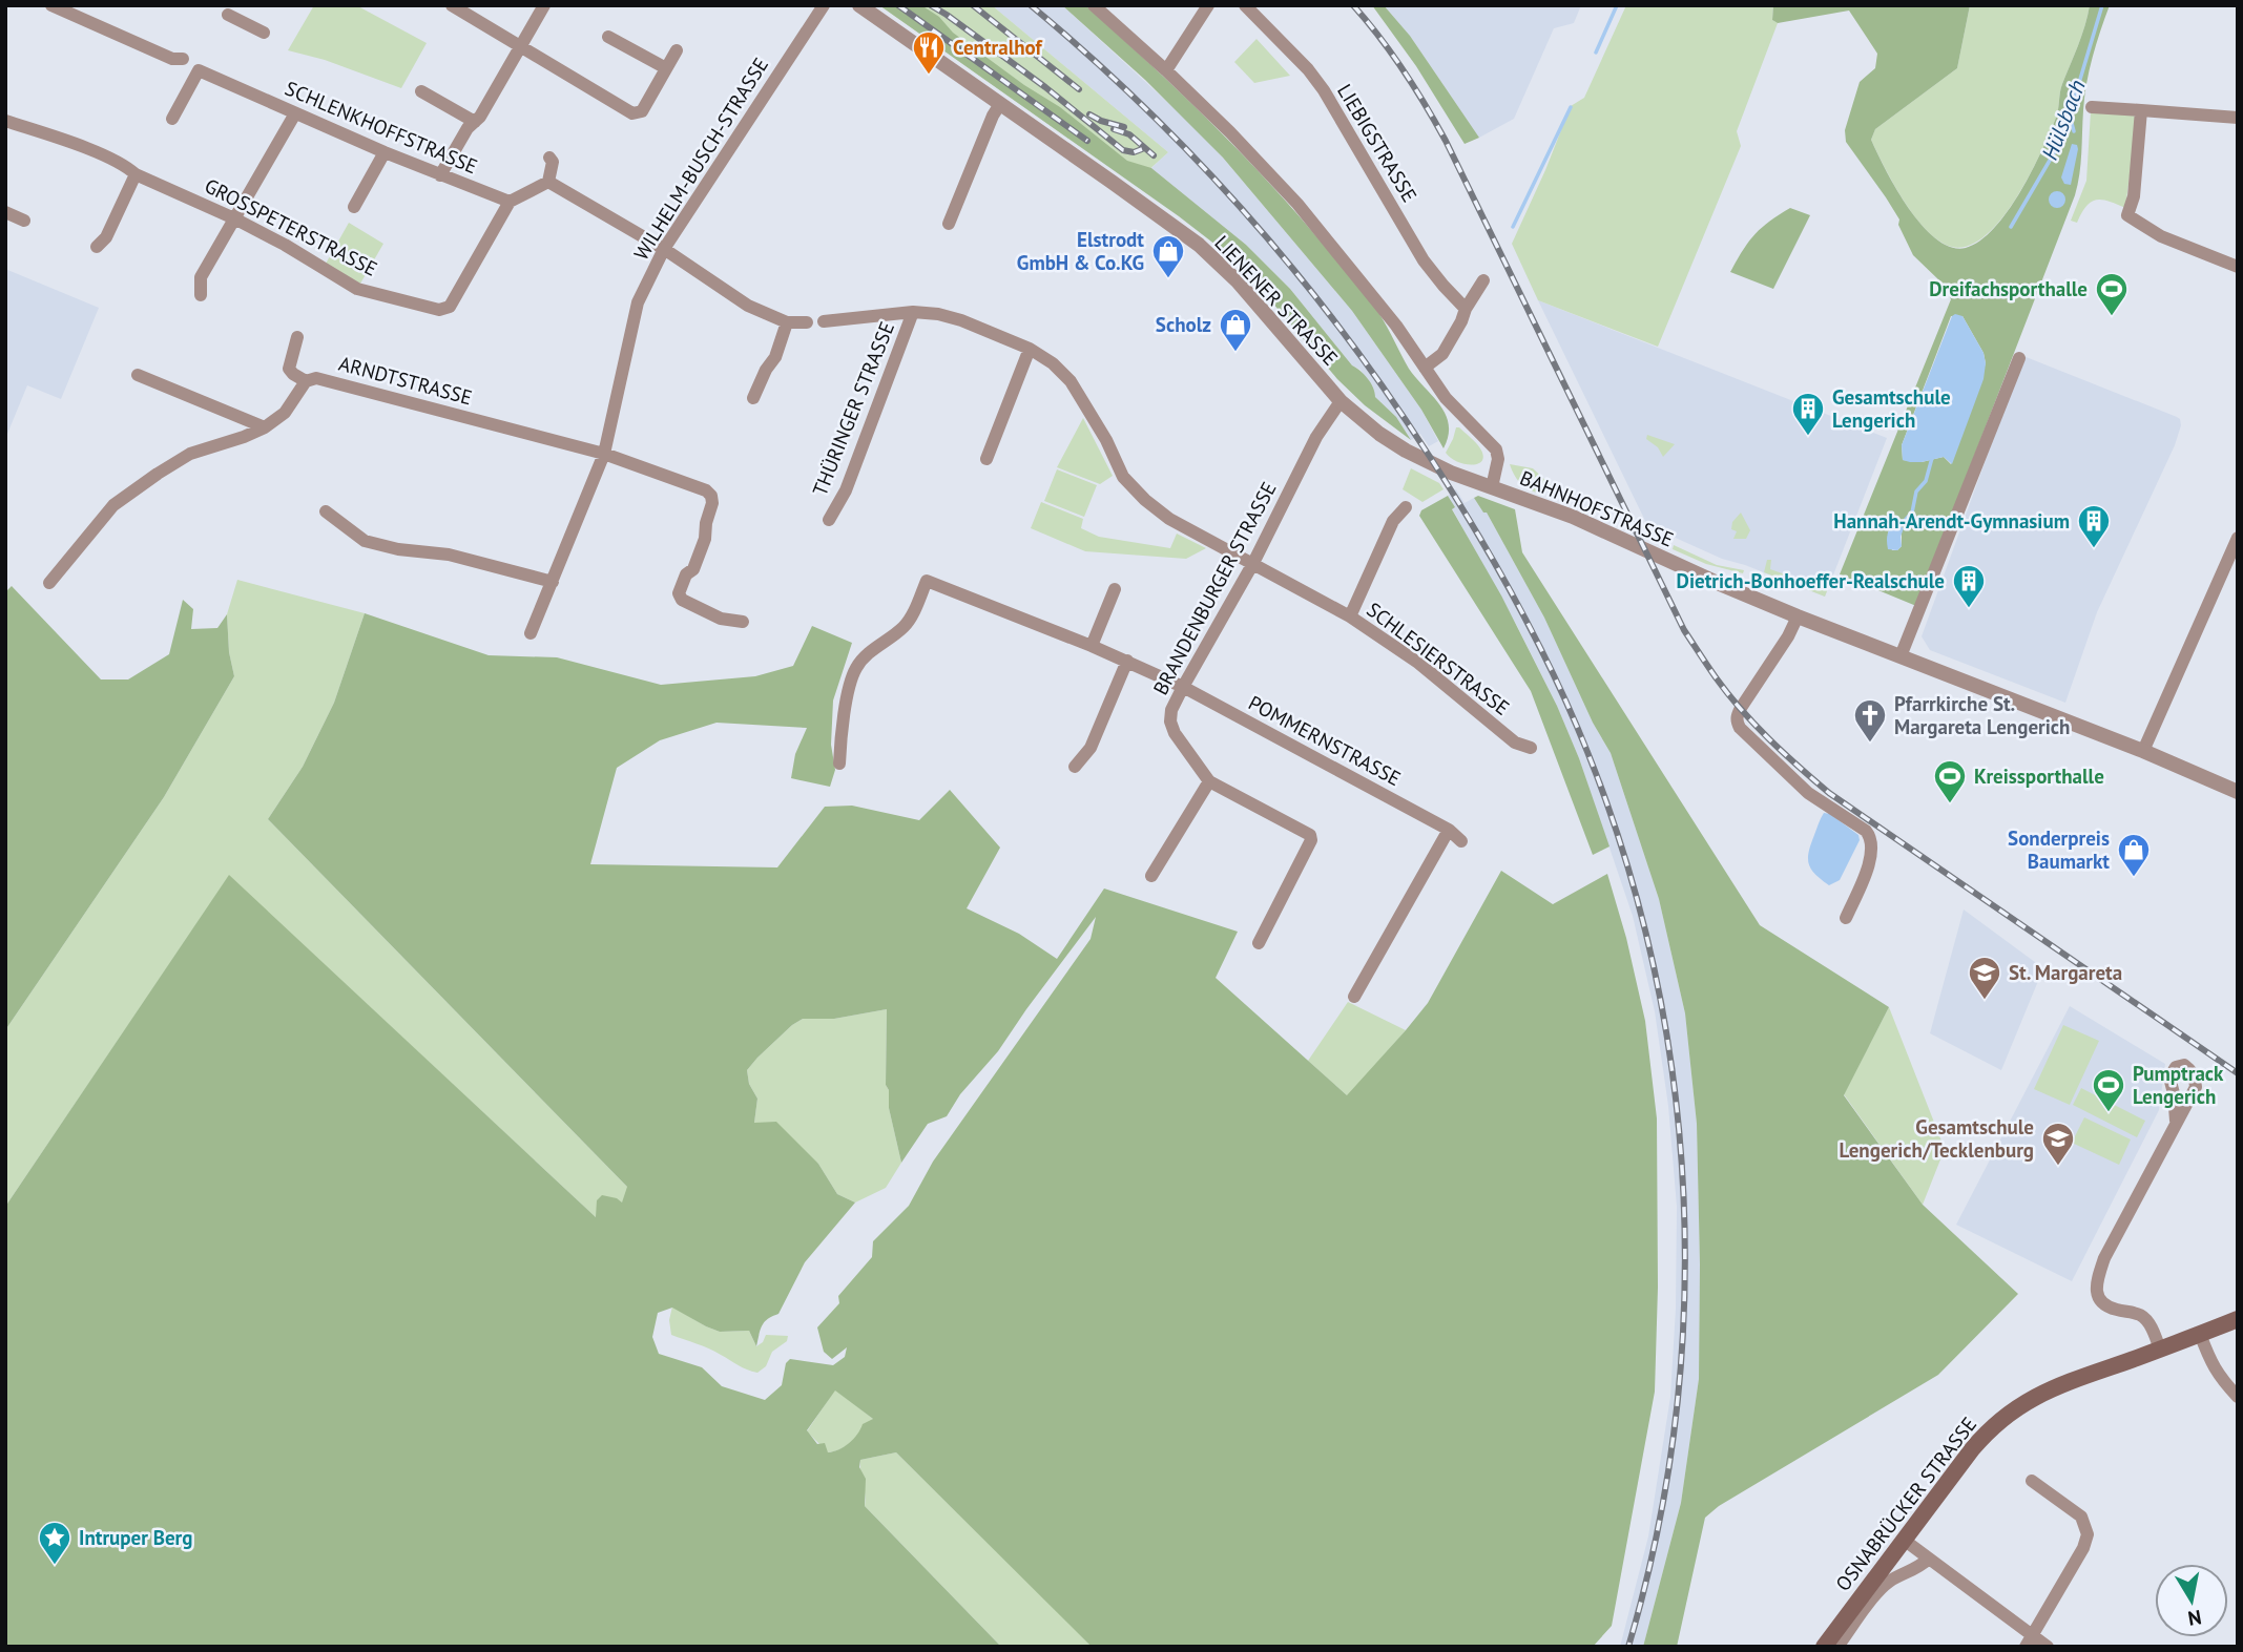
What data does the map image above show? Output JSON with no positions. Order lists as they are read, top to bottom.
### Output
{
  "streets": {
    "main road": ["OSNABRÜCKER STRASSE"],
    "street": [
      "SCHLENKHOFFSTRASSE",
      "LIEBIGSTRASSE",
      "WILHELM-BUSCH-STRASSE",
      "GROSSPETERSTRASSE",
      "LIENENER STRASSE",
      "ARNDTSTRASSE",
      "THÜRINGER STRASSE",
      "BAHNHOFSTRASSE",
      "BRANDENBURGER STRASSE",
      "SCHLESIERSTRASSE",
      "POMMERNSTRASSE"
    ]
  },
  "crossings": [
    ["SCHLENKHOFFSTRASSE", "GROSSPETERSTRASSE"],
    ["WILHELM-BUSCH-STRASSE", "ARNDTSTRASSE"],
    ["LIENENER STRASSE", "BAHNHOFSTRASSE"],
    ["LIENENER STRASSE", "BRANDENBURGER STRASSE"],
    ["THÜRINGER STRASSE", "SCHLESIERSTRASSE"],
    ["BRANDENBURGER STRASSE", "SCHLESIERSTRASSE"],
    ["BRANDENBURGER STRASSE", "POMMERNSTRASSE"]
  ],
  "water": ["Hülsbach"],
  "places": {
    "restaurant": ["Centralhof"],
    "shop": ["Elstrodt GmbH & Co.KG", "Scholz", "Sonderpreis Baumarkt"],
    "sports": ["Dreifachsporthalle", "Kreissporthalle", "Pumptrack Lengerich"],
    "building": ["Gesamtschule Lengerich", "Hannah-Arendt-Gymnasium", "Dietrich-Bonhoeffer-Realschule"],
    "church": ["Pfarrkirche St. Margareta Lengerich"],
    "school or university": ["St. Margareta", "Gesamtschule Lengerich/Tecklenburg"],
    "place": ["Intruper Berg"]
  },
  "north": "bottom"
}
